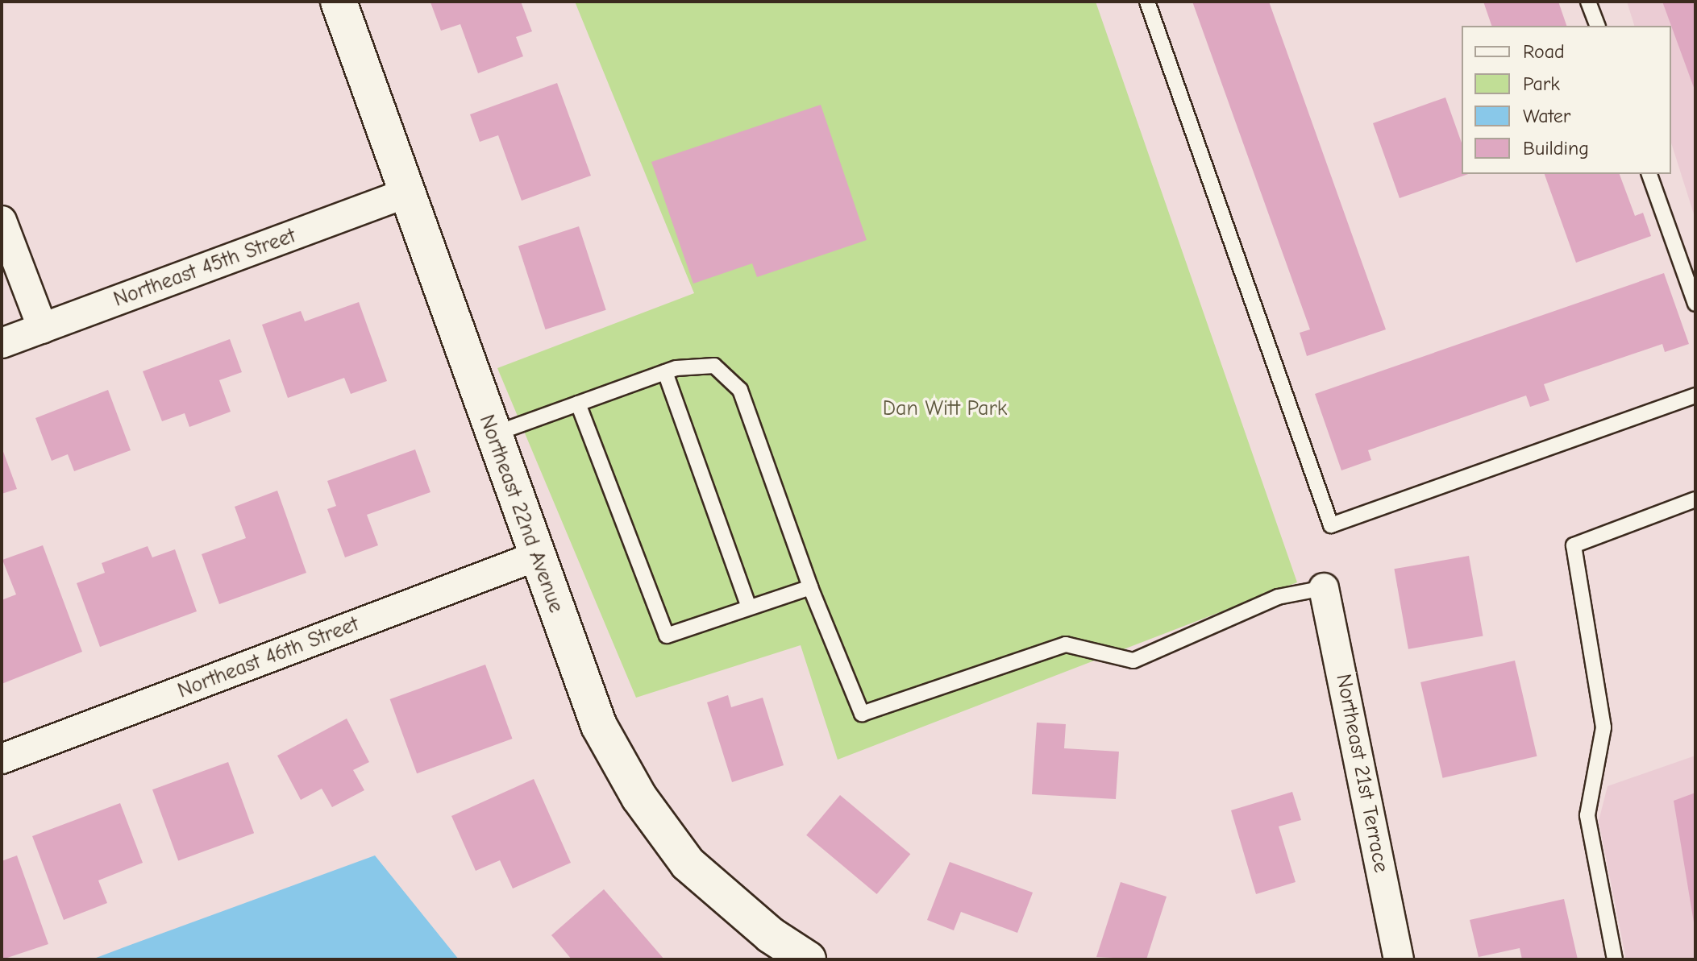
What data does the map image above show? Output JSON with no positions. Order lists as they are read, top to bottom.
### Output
{
  "streets": {
    "street": [
      "Northeast 45th Street",
      "Northeast 22nd Avenue",
      "Northeast 46th Street",
      "Northeast 21st Terrace"
    ]
  },
  "crossings": [
    ["Northeast 45th Street", "Northeast 22nd Avenue"],
    ["Northeast 22nd Avenue", "Northeast 46th Street"]
  ],
  "parks": ["Dan Witt Park"],
  "legend": [
    "Road",
    "Park",
    "Water",
    "Building"
  ]
}
